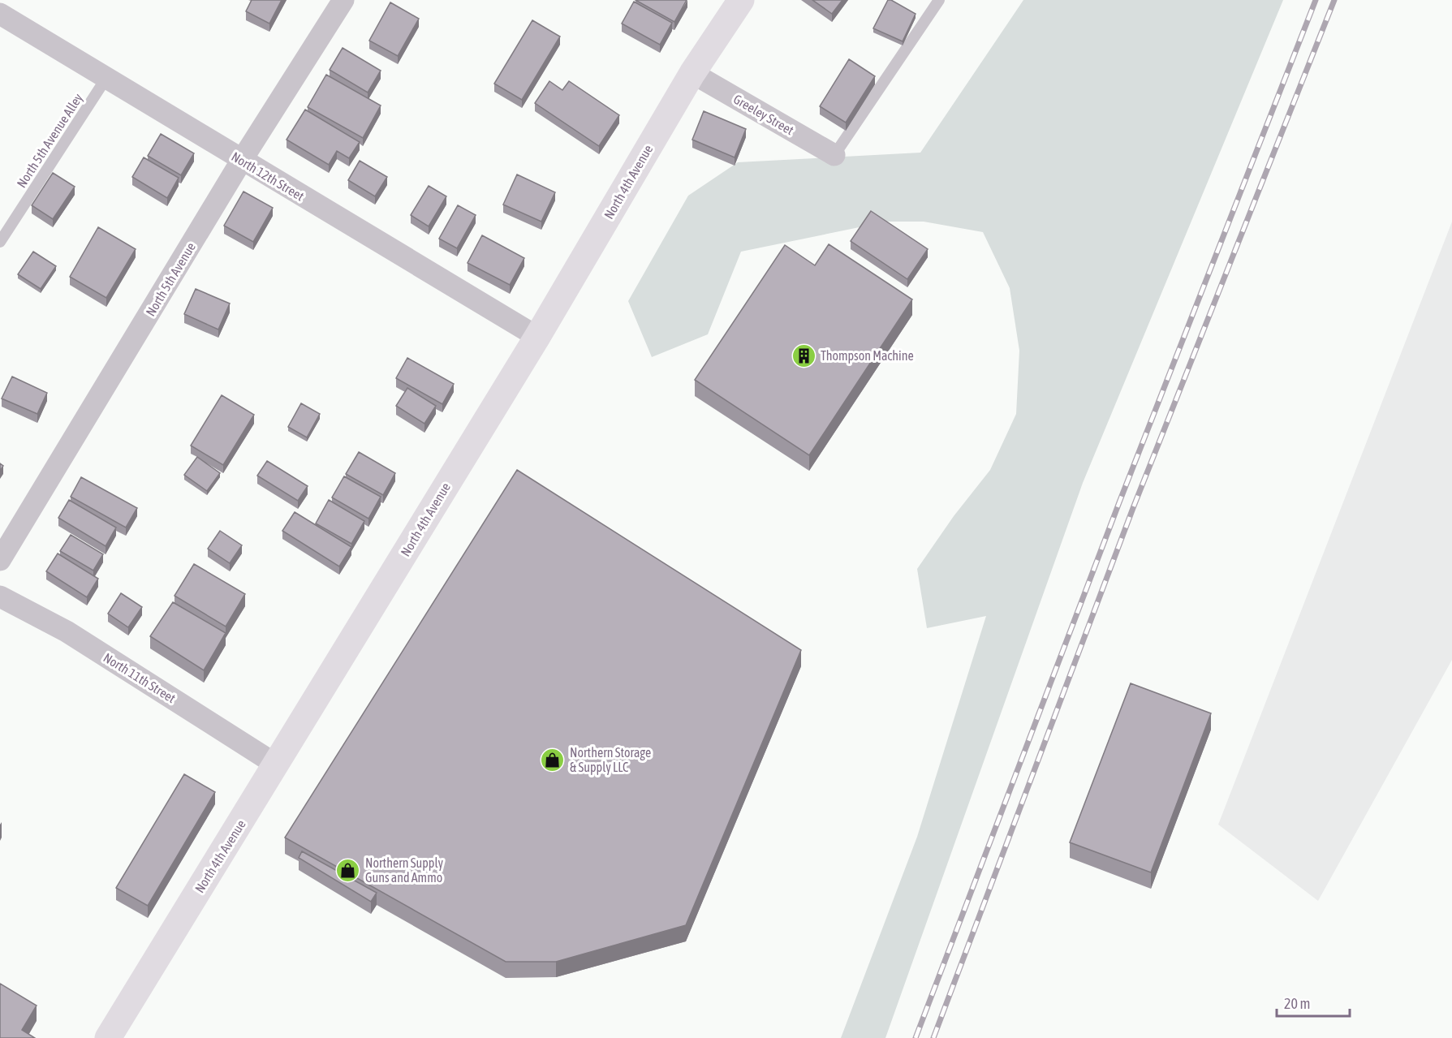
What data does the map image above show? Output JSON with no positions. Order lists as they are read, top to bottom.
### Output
{
  "streets": {
    "main road": ["North 4th Avenue"],
    "street": [
      "Greeley Street",
      "North 12th Street",
      "North 5th Avenue",
      "North 11th Street"
    ],
    "lane": ["North 5th Avenue Alley"]
  },
  "crossings": [
    ["Greeley Street", "North 4th Avenue"],
    ["North 5th Avenue Alley", "North 12th Street"],
    ["North 12th Street", "North 4th Avenue"],
    ["North 12th Street", "North 5th Avenue"],
    ["North 4th Avenue", "North 11th Street"]
  ],
  "places": {
    "building": ["Thompson Machine"],
    "shop": ["Northern Storage & Supply LLC", "Northern Supply Guns and Ammo"]
  },
  "scale_bar": "20 m"
}
